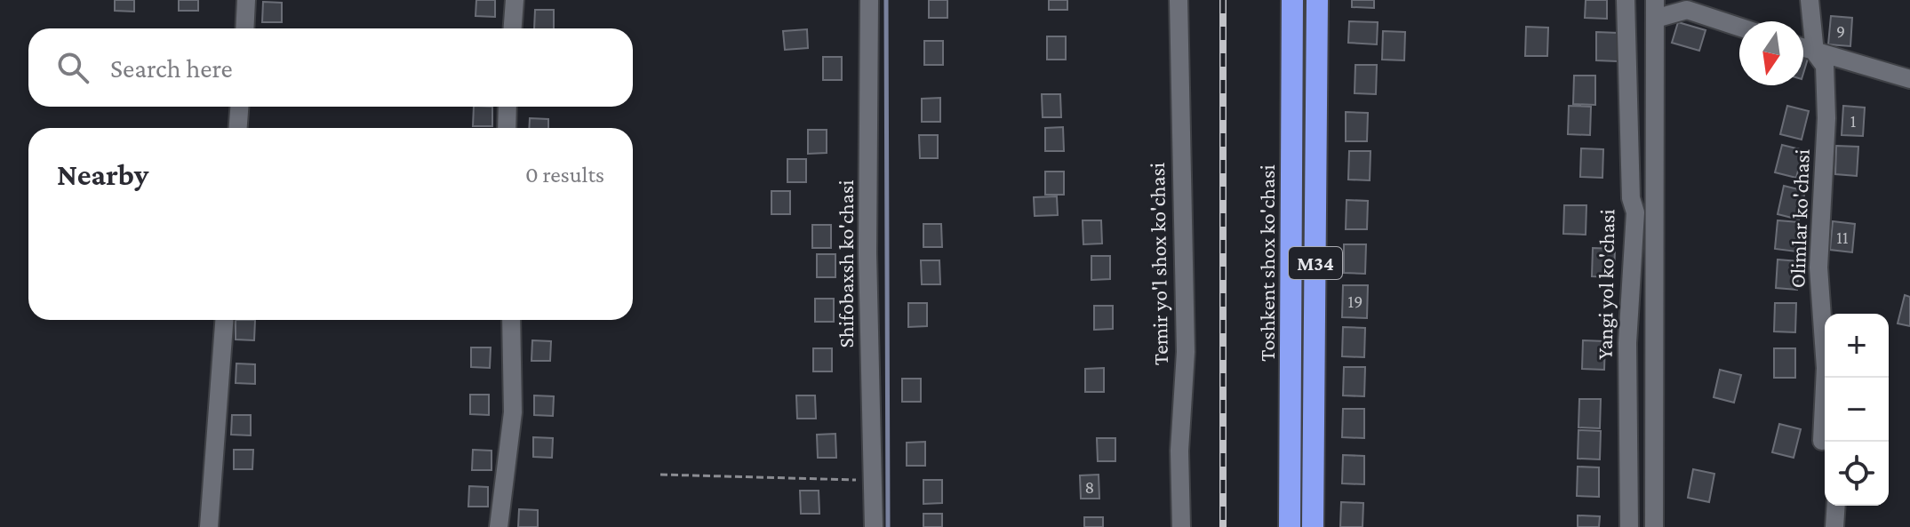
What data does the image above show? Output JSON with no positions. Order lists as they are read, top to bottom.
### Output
{
  "streets": {
    "highway": ["Toshkent shox ko'chasi", "M34"],
    "street": [
      "Olimlar ko'chasi",
      "Shifobaxsh ko'chasi",
      "Temir yo'l shox ko'chasi",
      "Yangi yol ko'chasi"
    ]
  },
  "house_numbers": [
    "9",
    "1",
    "11",
    "19",
    "8"
  ],
  "north": "bottom",
  "page": {
    "search": "Search here",
    "heading": ["Nearby", "0 results"],
    "map_buttons": ["+", "−"]
  }
}
